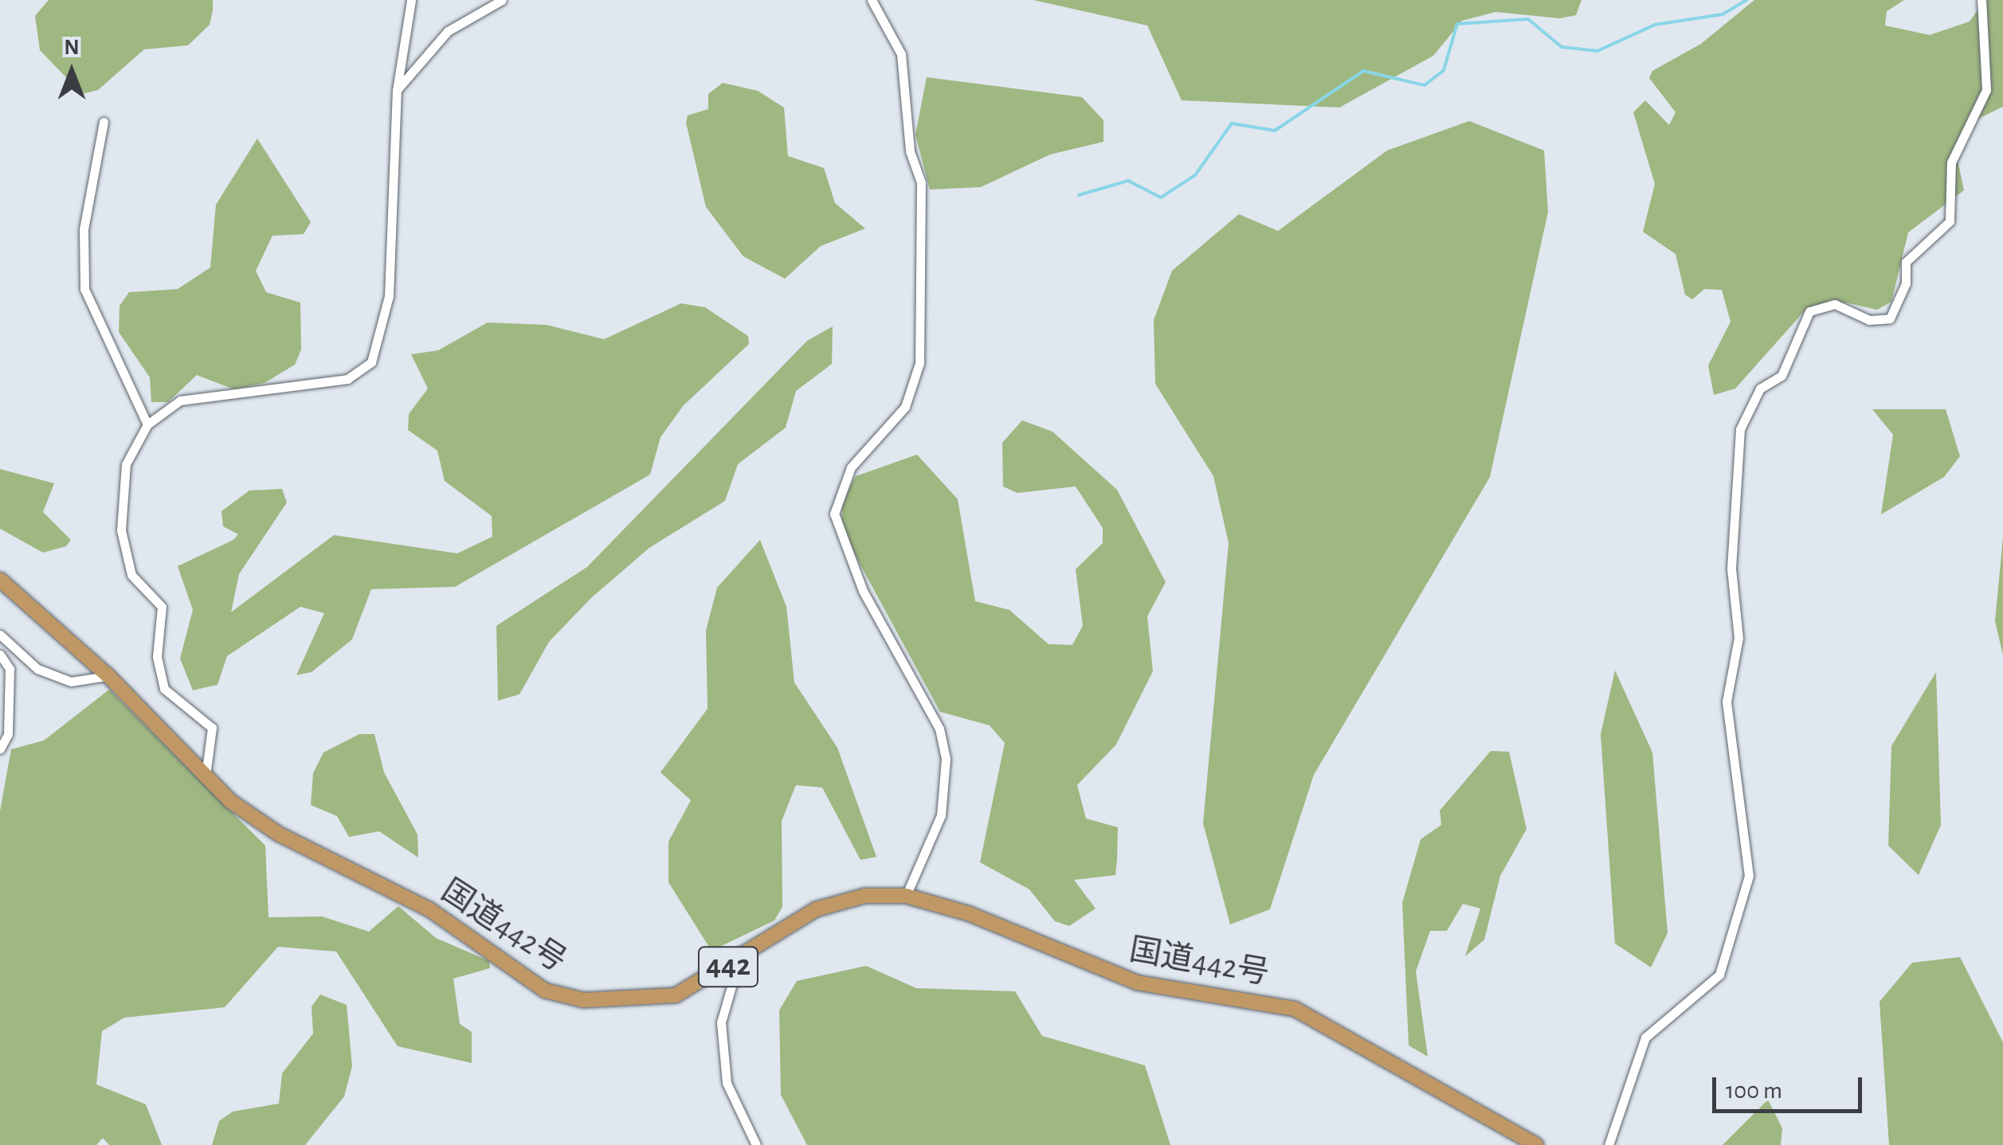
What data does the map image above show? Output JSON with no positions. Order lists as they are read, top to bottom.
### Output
{
  "streets": {
    "highway": ["国道442号", "442"]
  },
  "scale_bar": "100 m",
  "north": "top"
}
